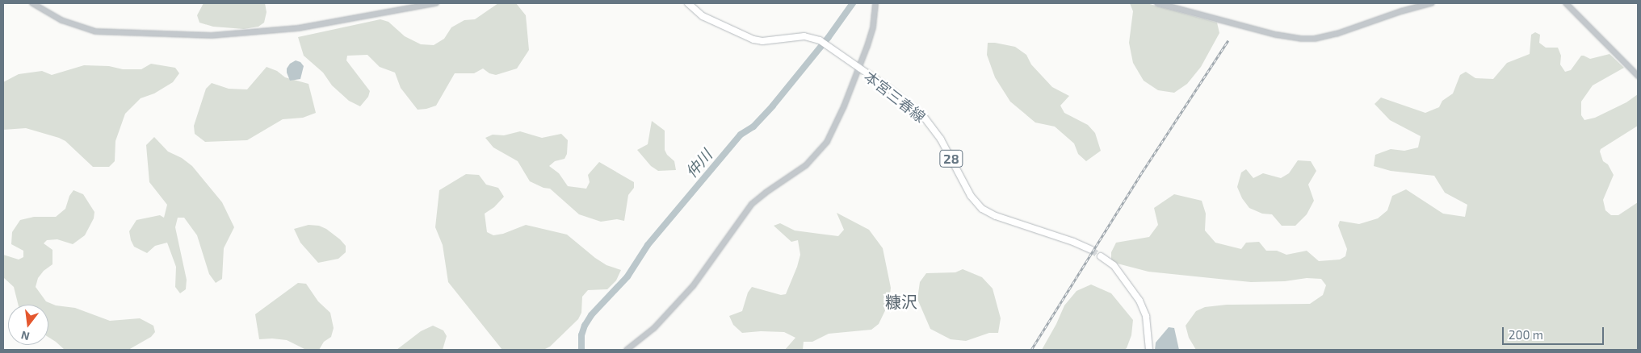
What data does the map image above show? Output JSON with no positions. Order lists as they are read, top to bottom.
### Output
{
  "streets": {
    "main road": ["本宮三春線", "28"]
  },
  "districts": ["糠沢"],
  "water": ["仲川"],
  "scale_bar": "200 m",
  "north": "bottom"
}
